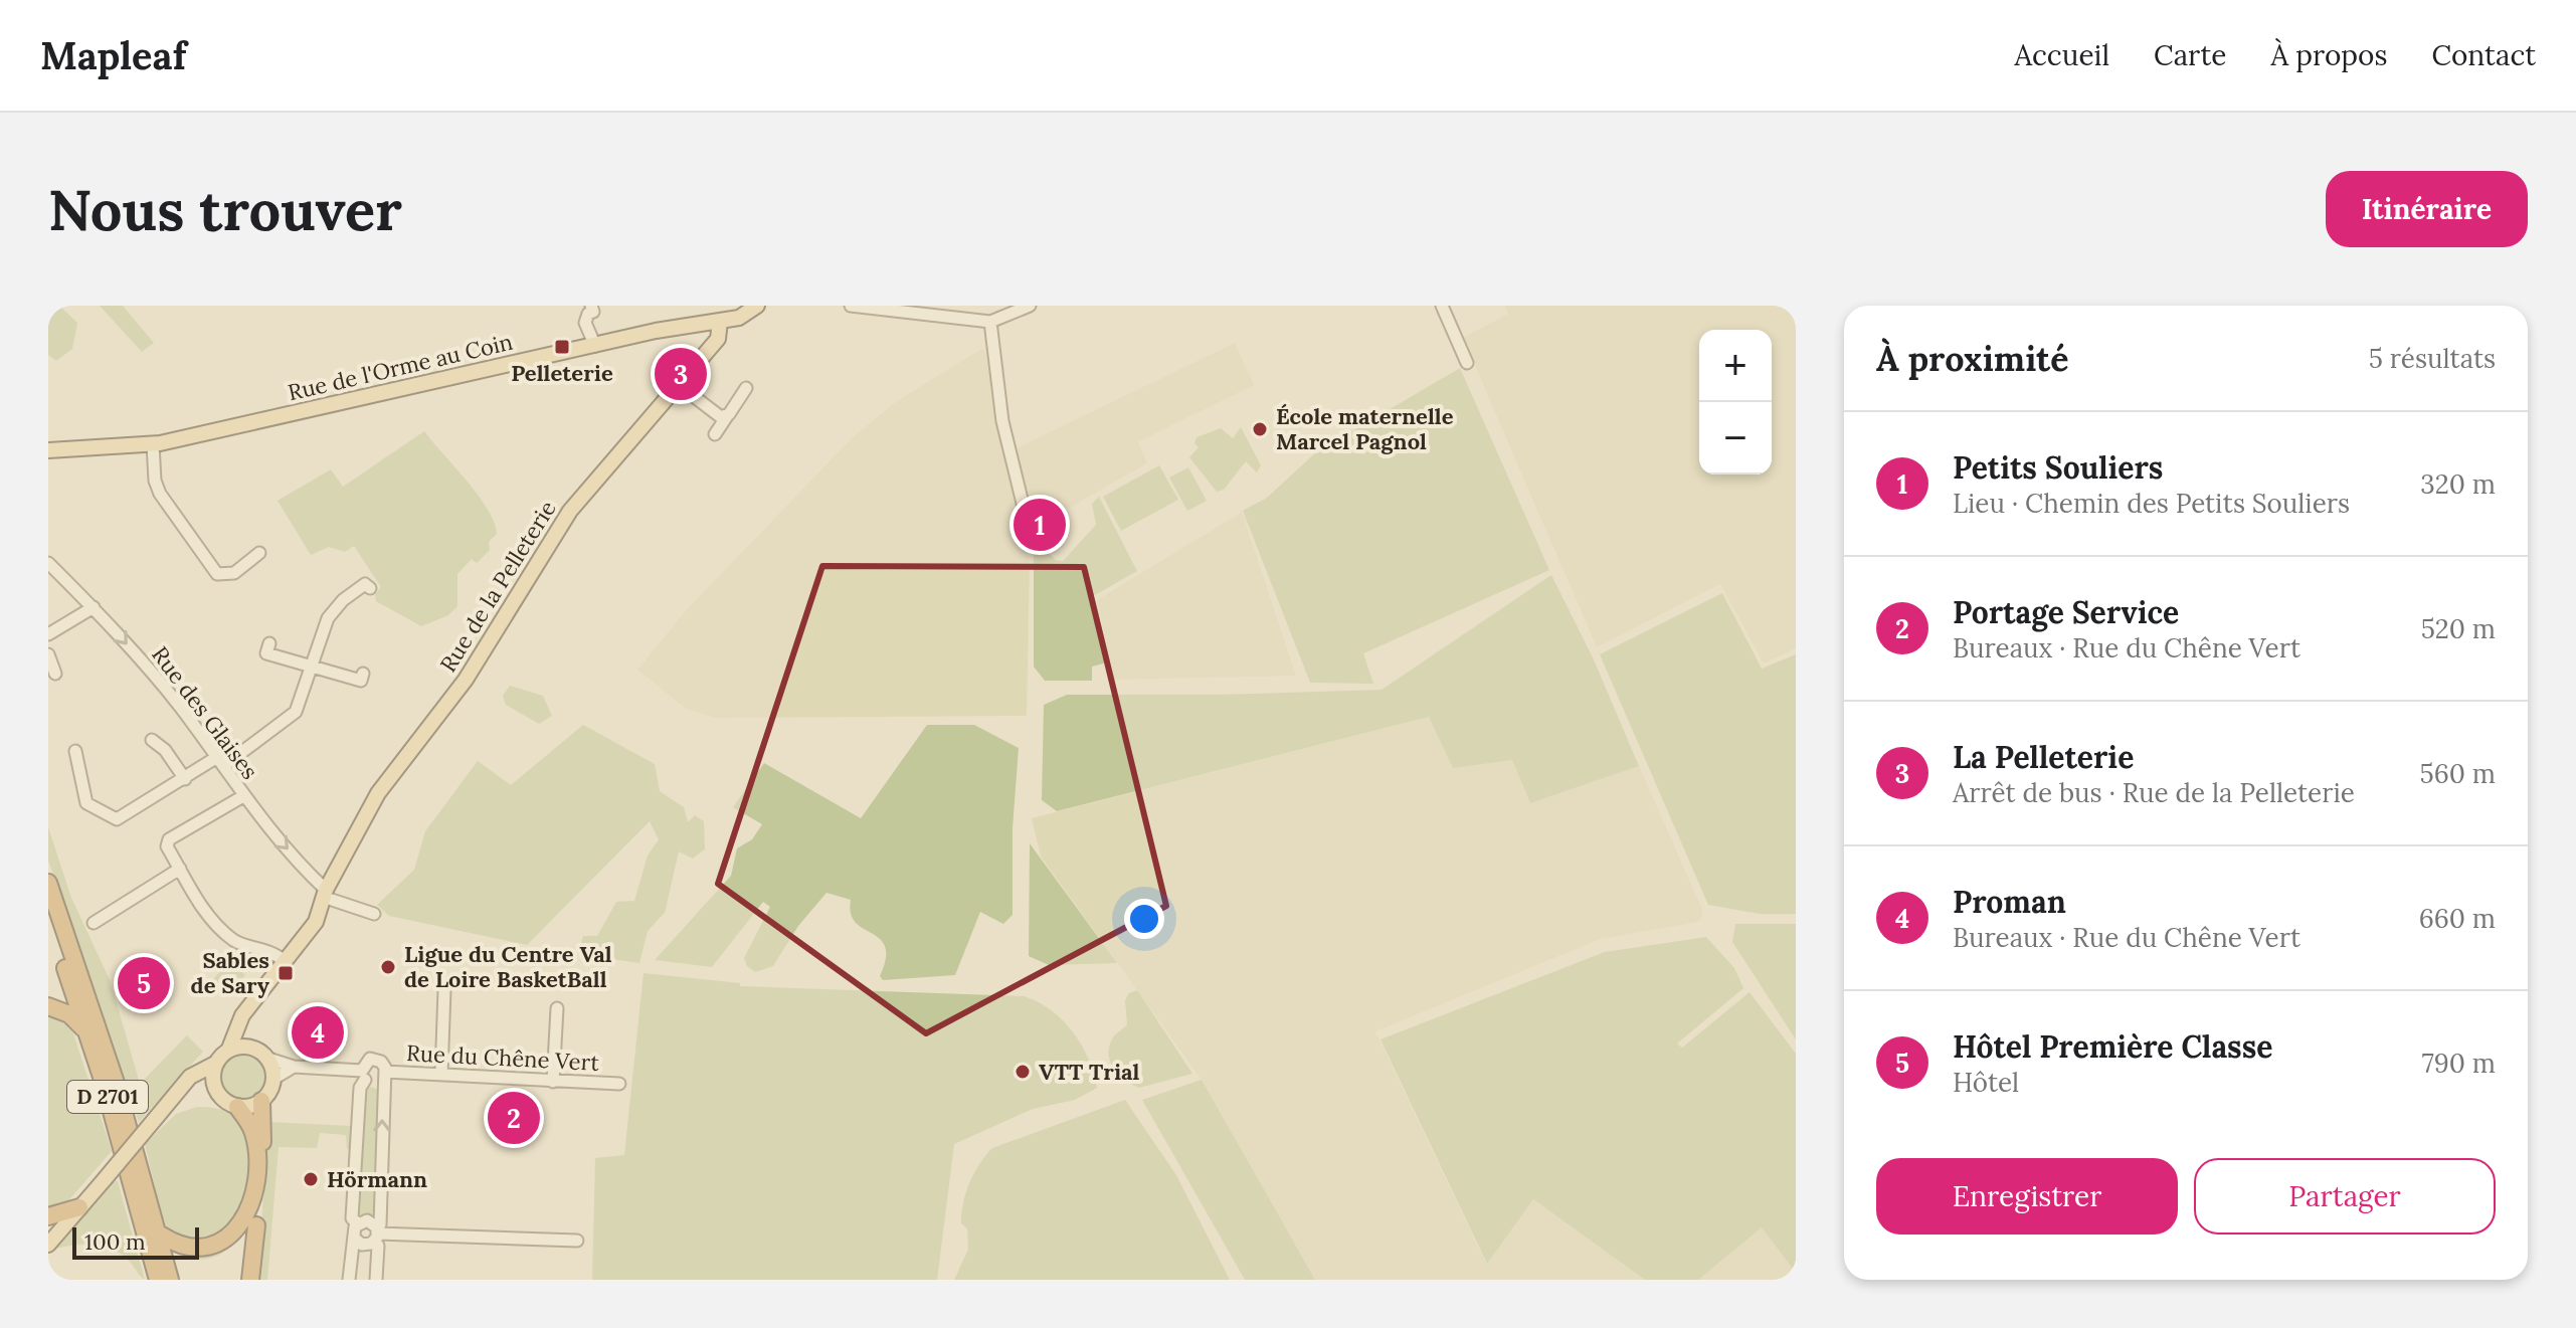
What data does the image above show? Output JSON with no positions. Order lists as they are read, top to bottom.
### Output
{
  "streets": {
    "highway": ["D 2701"],
    "main road": ["Rue de l'Orme au Coin", "Rue de la Pelleterie"],
    "street": ["Rue des Glaises", "Rue du Chêne Vert"]
  },
  "crossings": [
    ["Rue de l'Orme au Coin", "Rue de la Pelleterie"],
    ["Rue de la Pelleterie", "Rue des Glaises"]
  ],
  "places": {
    "transit": ["Pelleterie", "Sables de Sary"],
    "other": [
      "École maternelle Marcel Pagnol",
      "Ligue du Centre Val de Loire BasketBall",
      "VTT Trial",
      "Hörmann"
    ]
  },
  "scale_bar": "100 m",
  "page": {
    "header": "Mapleaf",
    "nav": [
      "Accueil",
      "Carte",
      "À propos",
      "Contact"
    ],
    "buttons": [
      "Itinéraire",
      ["Enregistrer", "Partager"]
    ],
    "title": "Nous trouver",
    "heading": ["À proximité", "5 résultats"],
    "map_buttons": ["+", "−"],
    "pins": [
      "3",
      "1",
      "5",
      "4",
      "2"
    ],
    "list": [
      {
        "mark": "1",
        "name": "Petits Souliers",
        "note": "Lieu · Chemin des Petits Souliers",
        "value": "320 m"
      },
      {
        "mark": "2",
        "name": "Portage Service",
        "note": "Bureaux · Rue du Chêne Vert",
        "value": "520 m"
      },
      {
        "mark": "3",
        "name": "La Pelleterie",
        "note": "Arrêt de bus · Rue de la Pelleterie",
        "value": "560 m"
      },
      {
        "mark": "4",
        "name": "Proman",
        "note": "Bureaux · Rue du Chêne Vert",
        "value": "660 m"
      },
      {
        "mark": "5",
        "name": "Hôtel Première Classe",
        "note": "Hôtel",
        "value": "790 m"
      }
    ],
    "scale": "100 m"
  }
}
